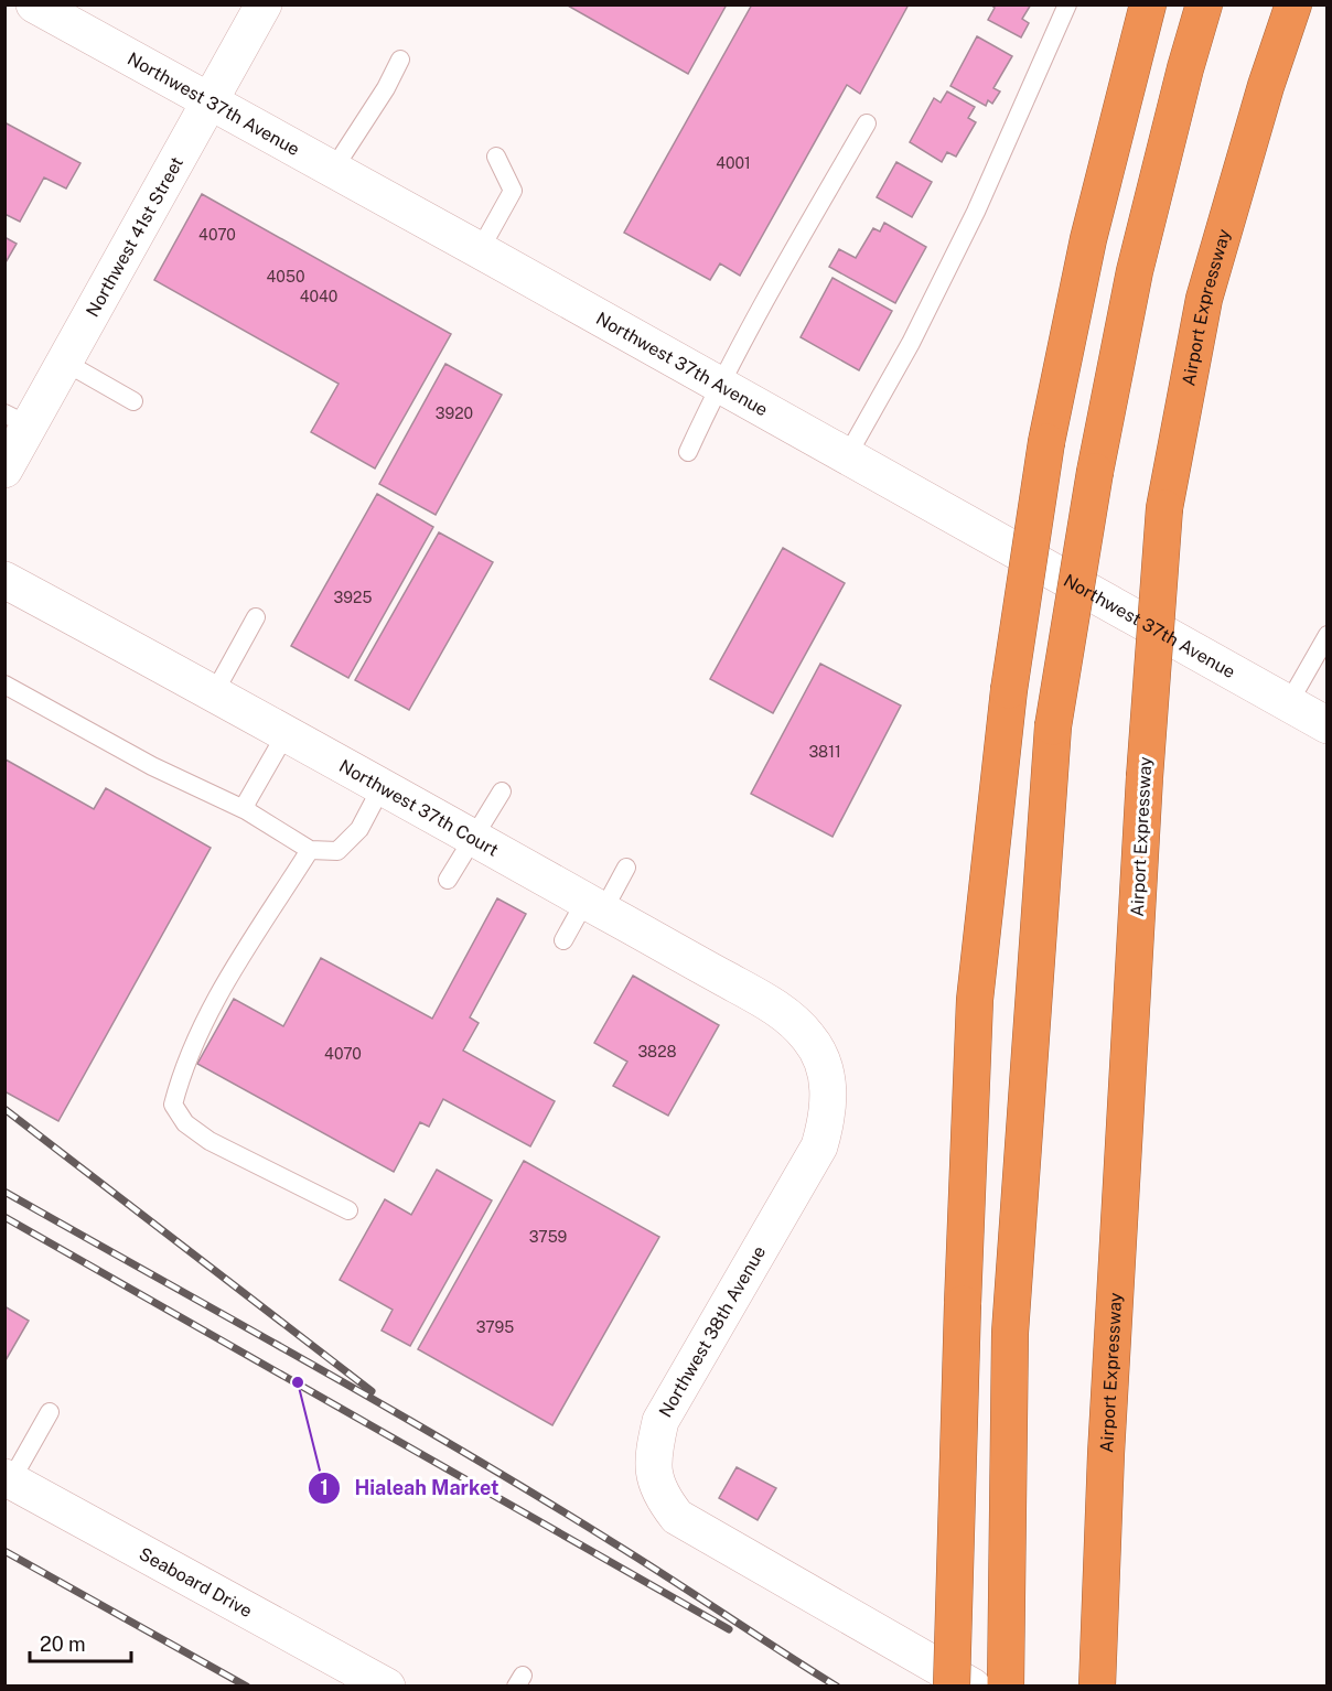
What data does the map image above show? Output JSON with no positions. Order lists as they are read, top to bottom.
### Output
{
  "streets": {
    "highway": ["Airport Expressway"],
    "street": [
      "Northwest 37th Avenue",
      "Northwest 41st Street",
      "Northwest 37th Court",
      "Northwest 38th Avenue",
      "Seaboard Drive"
    ]
  },
  "crossings": [
    ["Northwest 37th Avenue", "Northwest 41st Street"],
    ["Northwest 37th Court", "Northwest 38th Avenue"]
  ],
  "places": ["Hialeah Market"],
  "house_numbers": [
    "4001",
    "4070",
    "4050",
    "4040",
    "3920",
    "3925",
    "3811",
    "3828",
    "4070",
    "3759",
    "3795"
  ],
  "scale_bar": "20 m"
}
